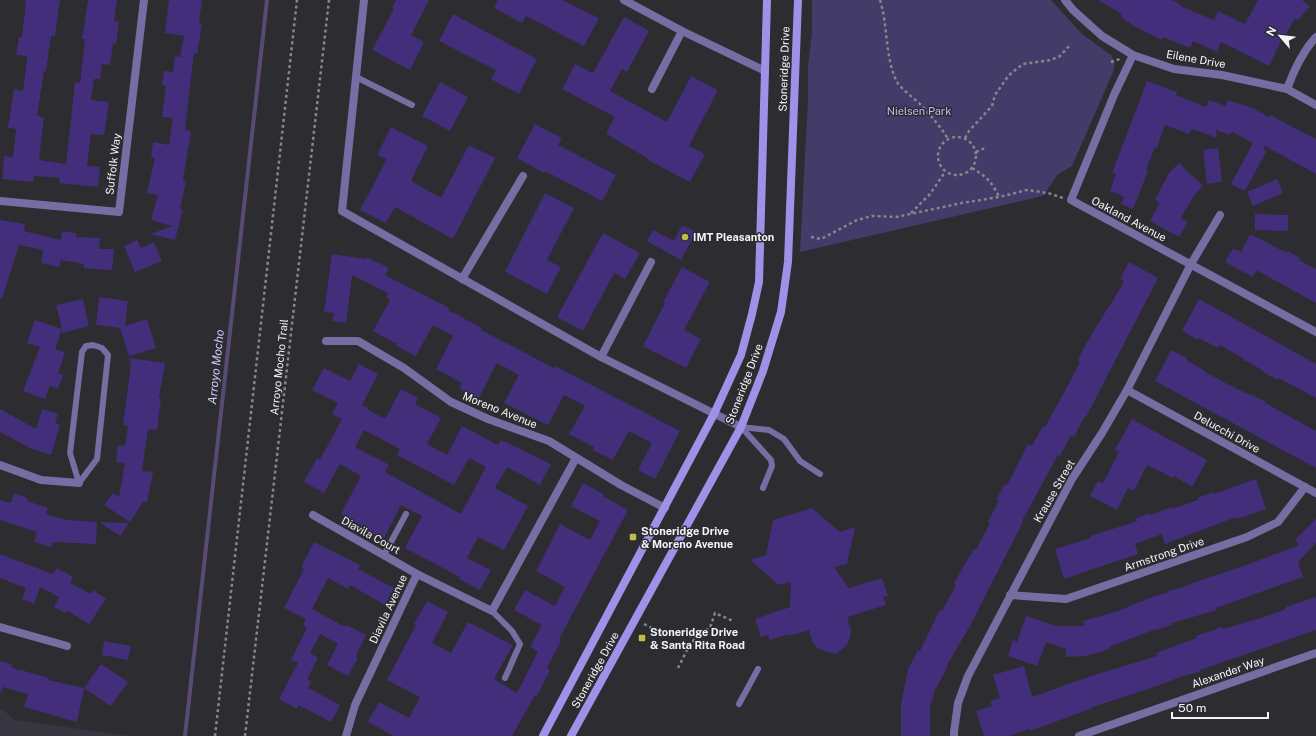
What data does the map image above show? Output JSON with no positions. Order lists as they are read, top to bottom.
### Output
{
  "streets": {
    "main road": ["Stoneridge Drive"],
    "street": [
      "Eilene Drive",
      "Suffolk Way",
      "Oakland Avenue",
      "Moreno Avenue",
      "Delucchi Drive",
      "Krause Street",
      "Diavila Court",
      "Armstrong Drive",
      "Diavila Avenue",
      "Alexander Way"
    ],
    "path": ["Arroyo Mocho Trail"]
  },
  "crossings": [
    ["Stoneridge Drive", "Moreno Avenue"],
    ["Oakland Avenue", "Krause Street"],
    ["Delucchi Drive", "Krause Street"],
    ["Delucchi Drive", "Armstrong Drive"],
    ["Krause Street", "Armstrong Drive"],
    ["Diavila Court", "Diavila Avenue"]
  ],
  "water": ["Arroyo Mocho"],
  "parks": ["Nielsen Park"],
  "places": {
    "other": ["IMT Pleasanton"],
    "transit": ["Stoneridge Drive & Moreno Avenue", "Stoneridge Drive & Santa Rita Road"]
  },
  "scale_bar": "50 m",
  "north": "top left"
}
